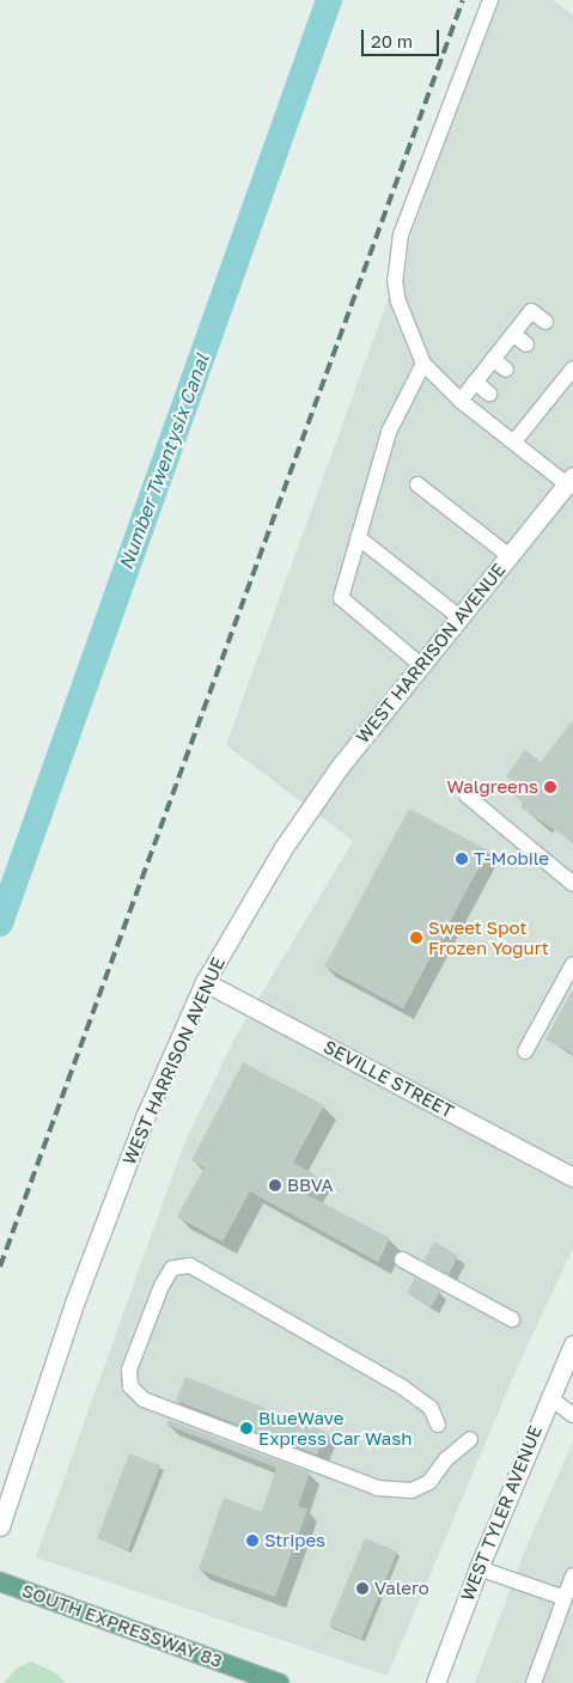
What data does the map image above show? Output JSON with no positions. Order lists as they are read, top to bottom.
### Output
{
  "streets": {
    "main road": [
      "WEST HARRISON AVENUE",
      "SEVILLE STREET",
      "WEST TYLER AVENUE",
      "SOUTH EXPRESSWAY 83"
    ]
  },
  "crossings": [
    ["WEST HARRISON AVENUE", "SEVILLE STREET"]
  ],
  "water": ["Number Twentysix Canal"],
  "places": [
    "Walgreens",
    "T-Mobile",
    "Sweet Spot Frozen Yogurt",
    "BBVA",
    "BlueWave Express Car Wash",
    "Stripes",
    "Valero"
  ],
  "scale_bar": "20 m"
}
